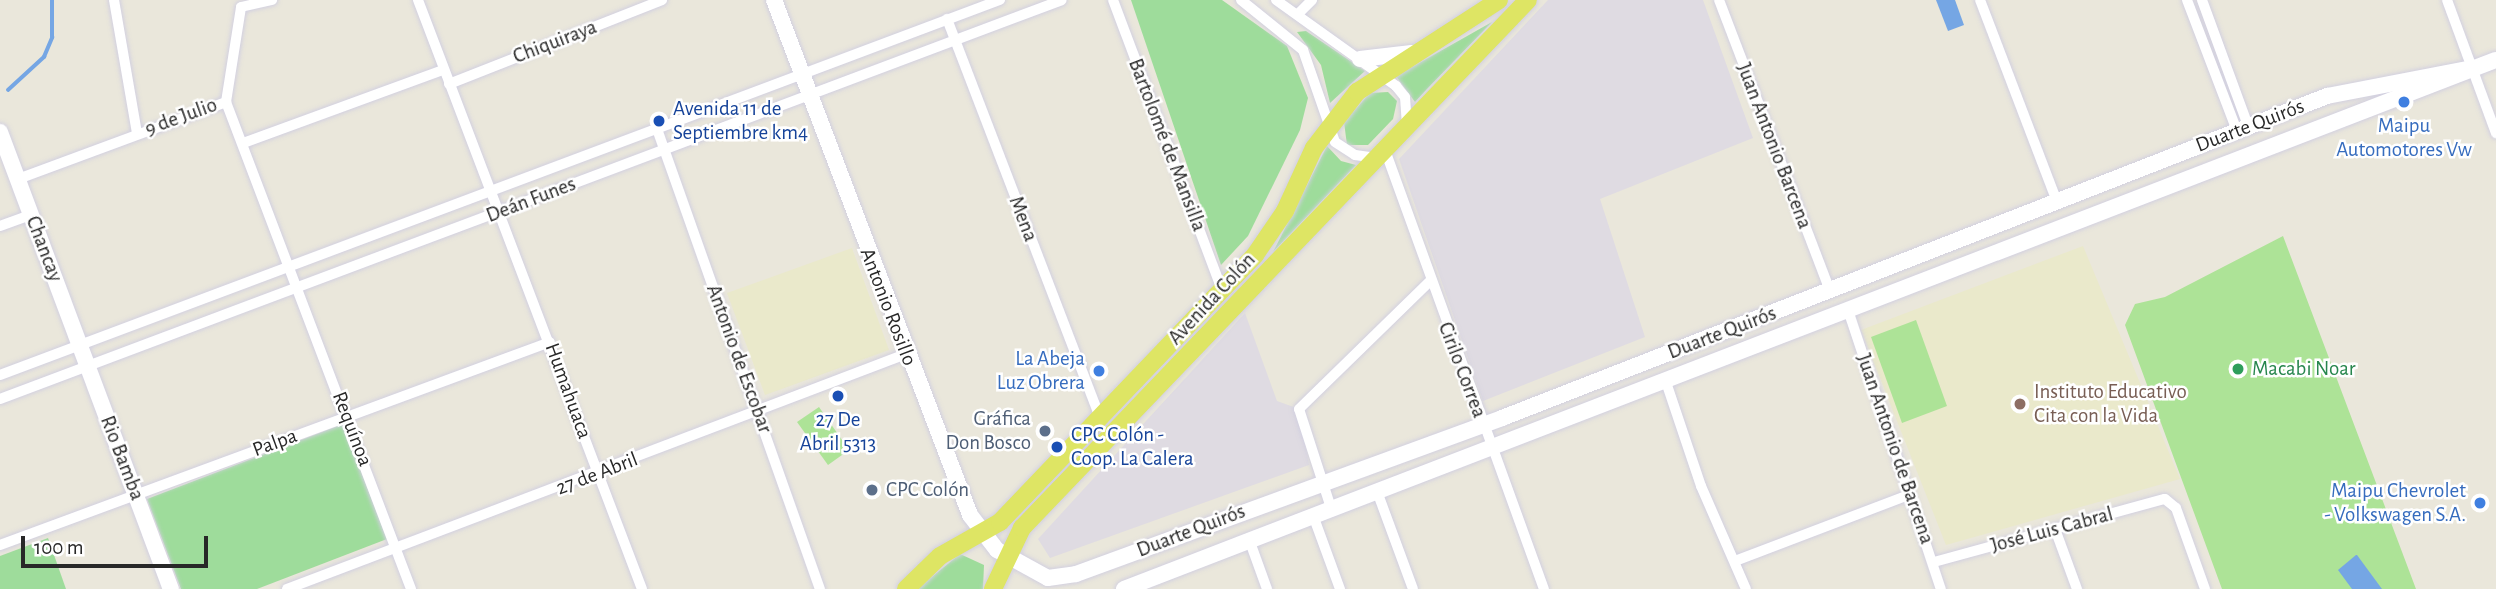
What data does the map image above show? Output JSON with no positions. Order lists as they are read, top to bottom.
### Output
{
  "streets": {
    "main road": [
      "Duarte Quirós",
      "Chancay",
      "Avenida Colón",
      "Antonio Rosillo",
      "Rio Bamba"
    ],
    "street": [
      "Chiquiraya",
      "9 de Julio",
      "Bartolomé de Mansilla",
      "Juan Antonio Barcena",
      "Deán Funes",
      "Mena",
      "Antonio de Escobar",
      "Cirilo Correa",
      "Humahuaca",
      "Requínoa",
      "Palpa",
      "Juan Antonio de Barcena",
      "27 de Abril",
      "José Luis Cabral"
    ]
  },
  "crossings": [
    ["Chiquiraya", "Humahuaca"],
    ["9 de Julio", "Chancay"],
    ["9 de Julio", "Requínoa"],
    ["Duarte Quirós", "Juan Antonio Barcena"],
    ["Duarte Quirós", "Avenida Colón"],
    ["Duarte Quirós", "Antonio Rosillo"],
    ["Duarte Quirós", "Cirilo Correa"],
    ["Duarte Quirós", "Juan Antonio de Barcena"],
    ["Bartolomé de Mansilla", "Avenida Colón"],
    ["Deán Funes", "Mena"],
    ["Deán Funes", "Chancay"],
    ["Deán Funes", "Antonio Rosillo"],
    ["Deán Funes", "Antonio de Escobar"],
    ["Deán Funes", "Humahuaca"],
    ["Deán Funes", "Requínoa"],
    ["Deán Funes", "Rio Bamba"],
    ["Mena", "Avenida Colón"],
    ["Chancay", "Rio Bamba"],
    ["Avenida Colón", "Antonio Rosillo"],
    ["Avenida Colón", "Cirilo Correa"],
    ["Antonio Rosillo", "27 de Abril"],
    ["Antonio de Escobar", "27 de Abril"],
    ["Humahuaca", "Palpa"],
    ["Humahuaca", "27 de Abril"],
    ["Requínoa", "Palpa"],
    ["Requínoa", "27 de Abril"],
    ["Palpa", "Rio Bamba"],
    ["Juan Antonio de Barcena", "José Luis Cabral"]
  ],
  "places": [
    "Maipu Automotores Vw",
    "Avenida 11 de Septiembre km4",
    "Macabi Noar",
    "La Abeja Luz Obrera",
    "27 De Abril 5313",
    "Instituto Educativo Cita con la Vida",
    "Gráfica Don Bosco",
    "CPC Colón - Coop. La Calera",
    "CPC Colón",
    "Maipu Chevrolet - Volkswagen S.A."
  ],
  "scale_bar": "100 m"
}
